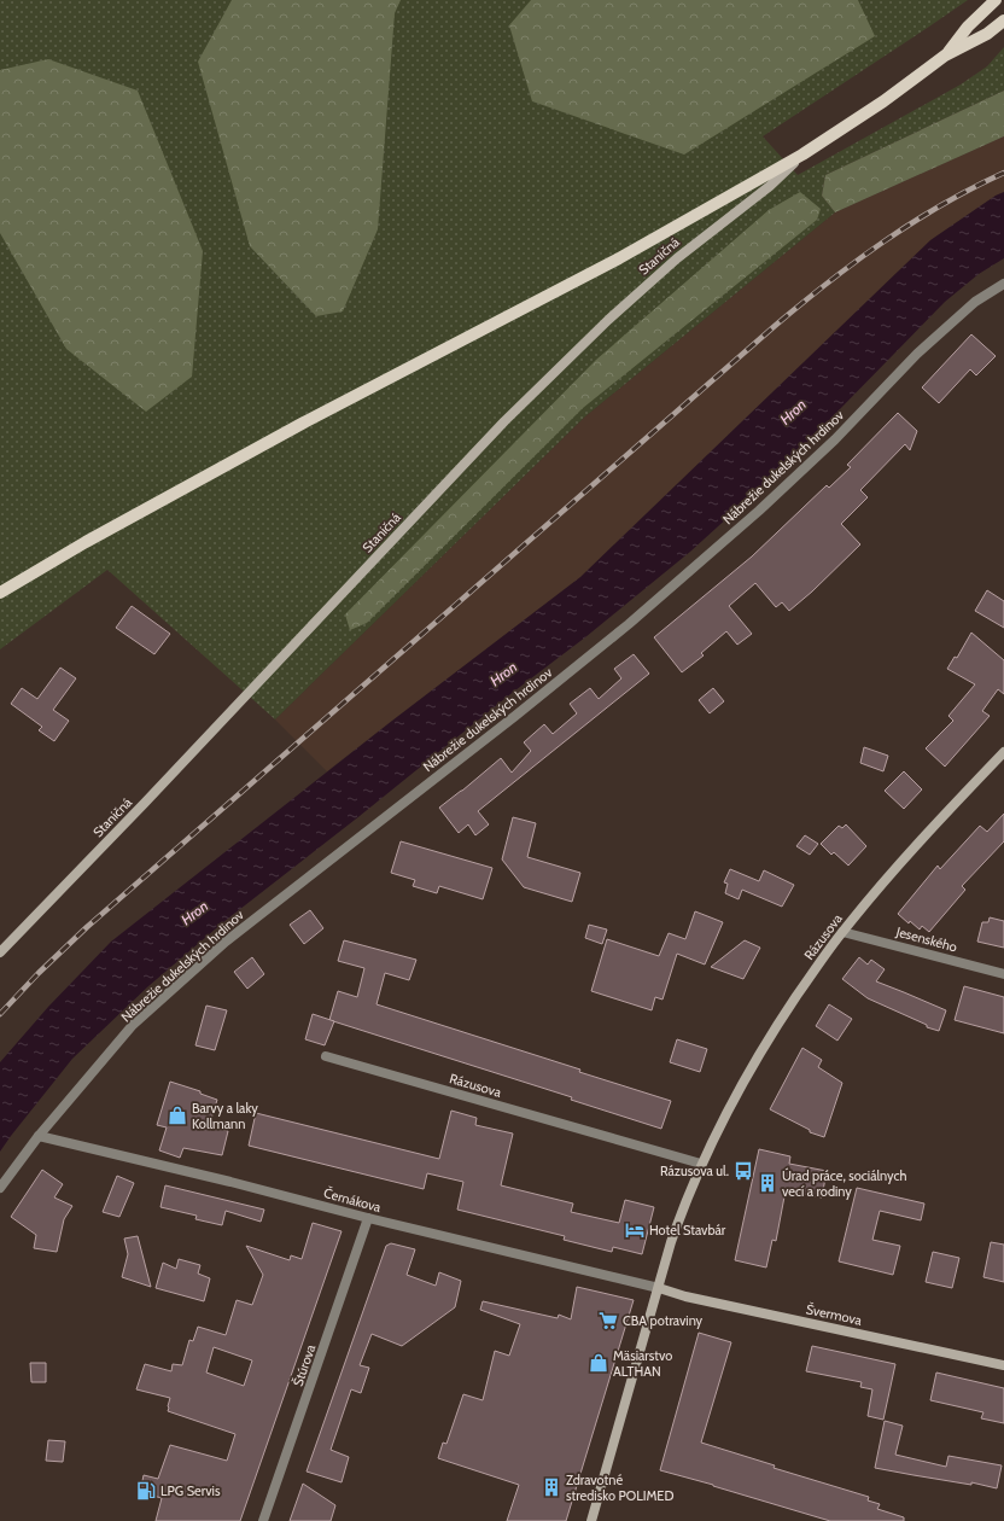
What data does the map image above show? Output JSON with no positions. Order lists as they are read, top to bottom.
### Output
{
  "streets": {
    "street": [
      "Staničná",
      "Nábrežie dukelských hrdinov",
      "Rázusova",
      "Jesenského",
      "Černákova",
      "Švermova",
      "Štúrova"
    ]
  },
  "crossings": [
    ["Nábrežie dukelských hrdinov", "Černákova"],
    ["Rázusova", "Jesenského"],
    ["Rázusova", "Černákova"],
    ["Rázusova", "Švermova"],
    ["Černákova", "Švermova"],
    ["Černákova", "Štúrova"]
  ],
  "water": ["Hron"],
  "places": {
    "shop": ["Barvy a laky Kollmann", "Mäsiarstvo ALTHAN"],
    "bus stop": ["Rázusova ul."],
    "building": ["Úrad práce, sociálnych vecí a rodiny", "Zdravotné stredisko POLIMED"],
    "hotel": ["Hotel Stavbár"],
    "supermarket": ["CBA potraviny"],
    "fuel station": ["LPG Servis"]
  }
}
